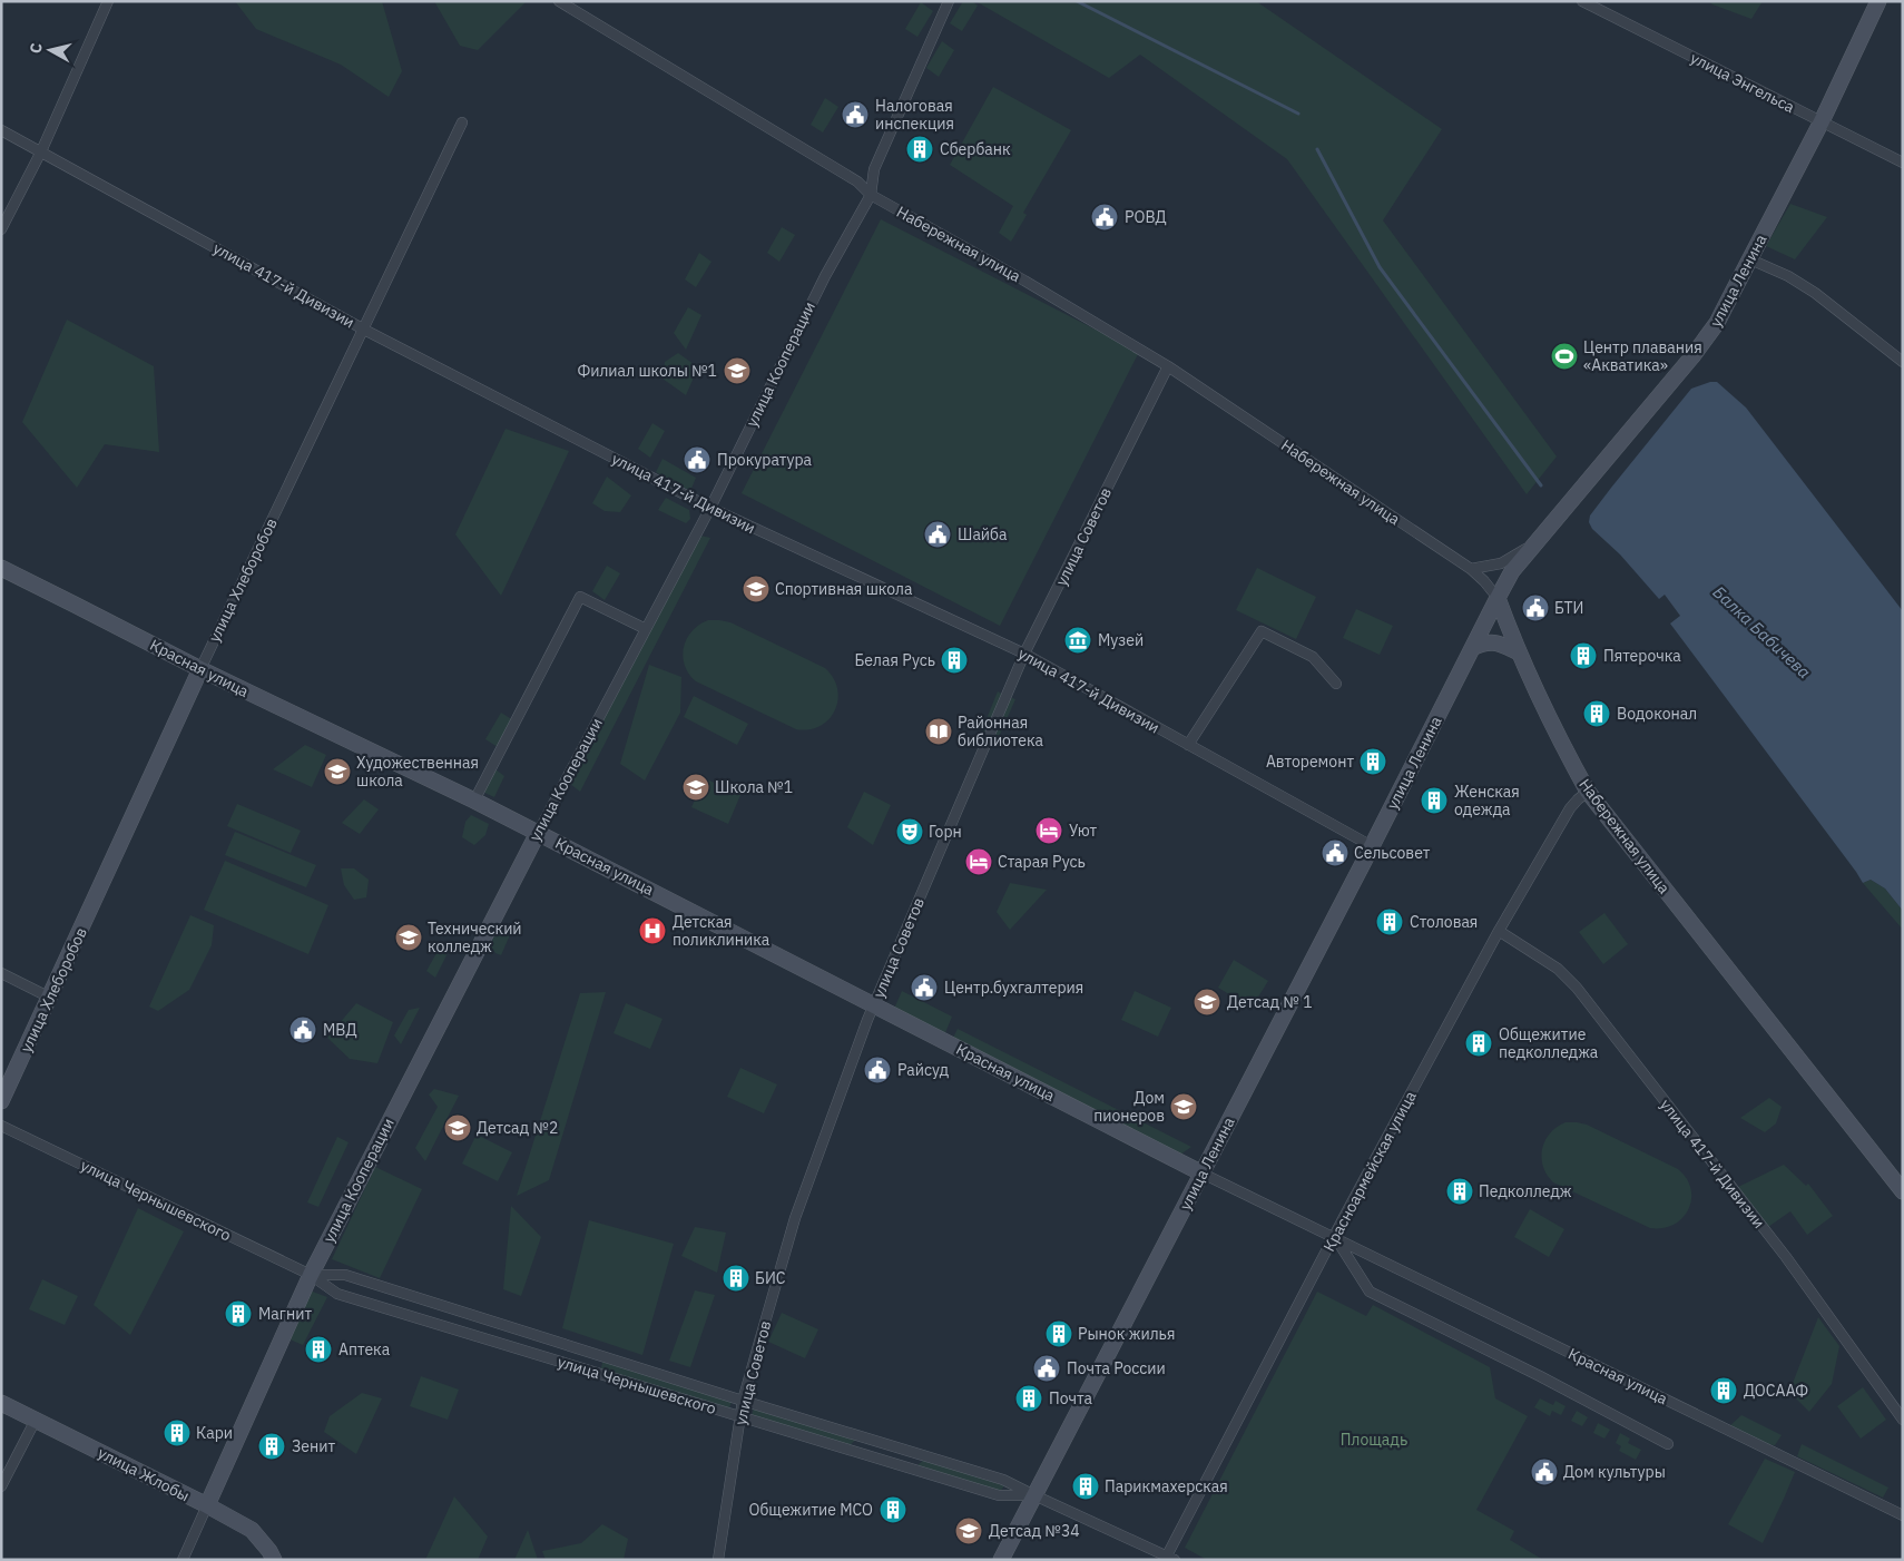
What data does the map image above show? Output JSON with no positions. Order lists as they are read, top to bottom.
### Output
{
  "streets": {
    "street": [
      "улица Энгельса",
      "Набережная улица",
      "улица Ленина",
      "улица 417-й Дивизии",
      "улица Кооперации",
      "улица Советов",
      "улица Хлеборобов",
      "Красная улица",
      "Красноармейская улица",
      "улица Чернышевского",
      "улица Жлобы"
    ]
  },
  "crossings": [
    ["улица Энгельса", "улица Ленина"],
    ["Набережная улица", "улица Ленина"],
    ["Набережная улица", "улица Кооперации"],
    ["Набережная улица", "улица Советов"],
    ["Набережная улица", "Красноармейская улица"],
    ["улица Ленина", "улица 417-й Дивизии"],
    ["улица Ленина", "Красная улица"],
    ["улица Ленина", "улица Чернышевского"],
    ["улица 417-й Дивизии", "улица Кооперации"],
    ["улица 417-й Дивизии", "улица Советов"],
    ["улица 417-й Дивизии", "улица Хлеборобов"],
    ["улица 417-й Дивизии", "Красноармейская улица"],
    ["улица Кооперации", "Красная улица"],
    ["улица Кооперации", "улица Чернышевского"],
    ["улица Кооперации", "улица Жлобы"],
    ["улица Советов", "Красная улица"],
    ["улица Советов", "улица Чернышевского"],
    ["улица Хлеборобов", "Красная улица"],
    ["Красная улица", "Красноармейская улица"],
    ["Красноармейская улица", "улица Чернышевского"]
  ],
  "water": ["Балка Бабичева"],
  "parks": ["Площадь"],
  "places": {
    "public building": [
      "Налоговая инспекция",
      "РОВД",
      "Прокуратура",
      "Шайба",
      "БТИ",
      "Сельсовет",
      "Центр.бухгалтерия",
      "МВД",
      "Райсуд",
      "Почта России",
      "Дом культуры"
    ],
    "building": [
      "Сбербанк",
      "Пятерочка",
      "Белая Русь",
      "Водоконал",
      "Авторемонт",
      "Женская одежда",
      "Столовая",
      "Общежитие педколледжа",
      "Педколледж",
      "БИС",
      "Магнит",
      "Рынок жилья",
      "Аптека",
      "ДОСААФ",
      "Почта",
      "Кари",
      "Зенит",
      "Парикмахерская",
      "Общежитие МСО"
    ],
    "sports": ["Центр плавания «Акватика»"],
    "school or university": [
      "Филиал школы №1",
      "Спортивная школа",
      "Художественная школа",
      "Школа №1",
      "Технический колледж",
      "Детсад № 1",
      "Дом пионеров",
      "Детсад №2",
      "Детсад №34"
    ],
    "museum": ["Музей"],
    "library": ["Районная библиотека"],
    "hotel": ["Уют", "Старая Русь"],
    "theatre": ["Горн"],
    "hospital": ["Детская поликлиника"]
  },
  "north": "left"
}
